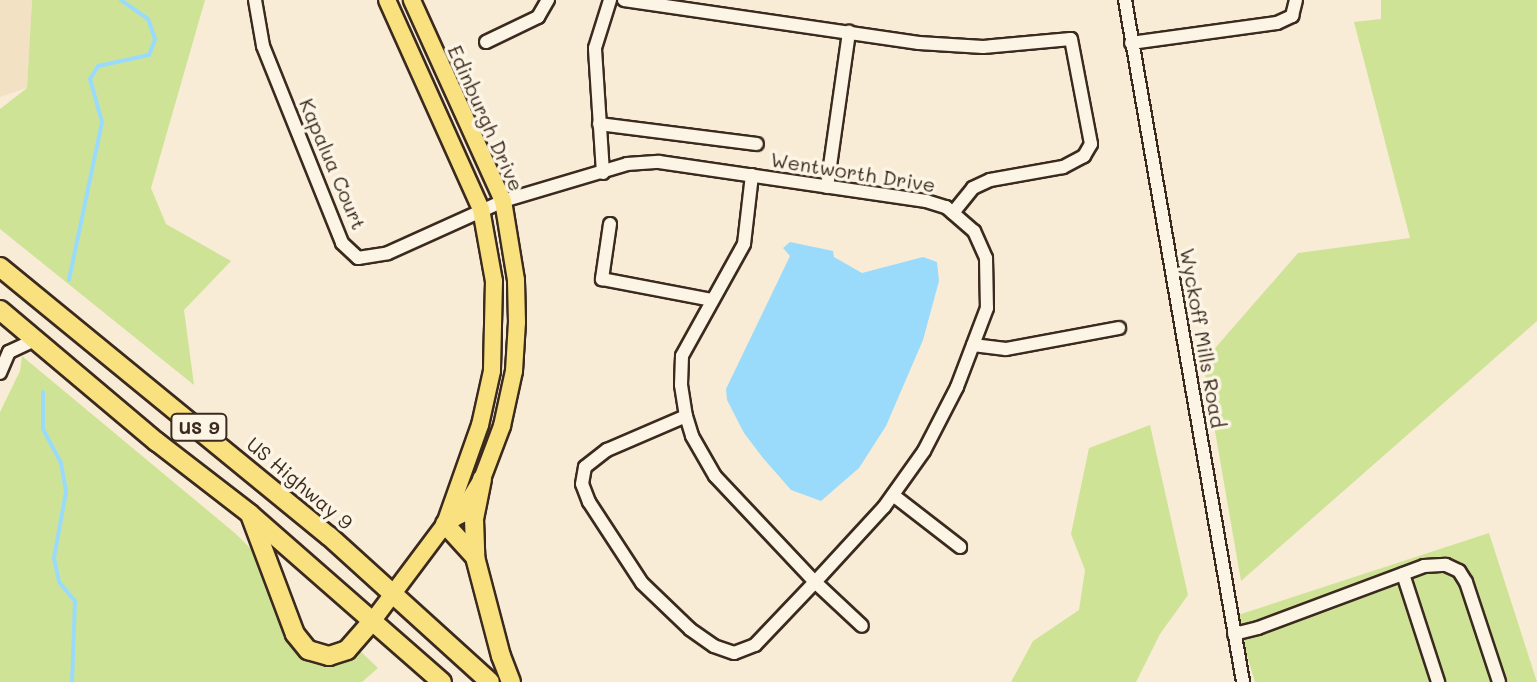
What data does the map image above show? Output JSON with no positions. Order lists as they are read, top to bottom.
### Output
{
  "streets": {
    "highway": ["US 9", "US Highway 9"],
    "main road": ["Edinburgh Drive"],
    "street": ["Kapalua Court", "Wentworth Drive", "Wyckoff Mills Road"]
  },
  "crossings": [
    ["Edinburgh Drive", "Kapalua Court"],
    ["Edinburgh Drive", "Wentworth Drive"],
    ["Edinburgh Drive", "US 9"],
    ["Edinburgh Drive", "US Highway 9"],
    ["Kapalua Court", "Wentworth Drive"]
  ]
}
